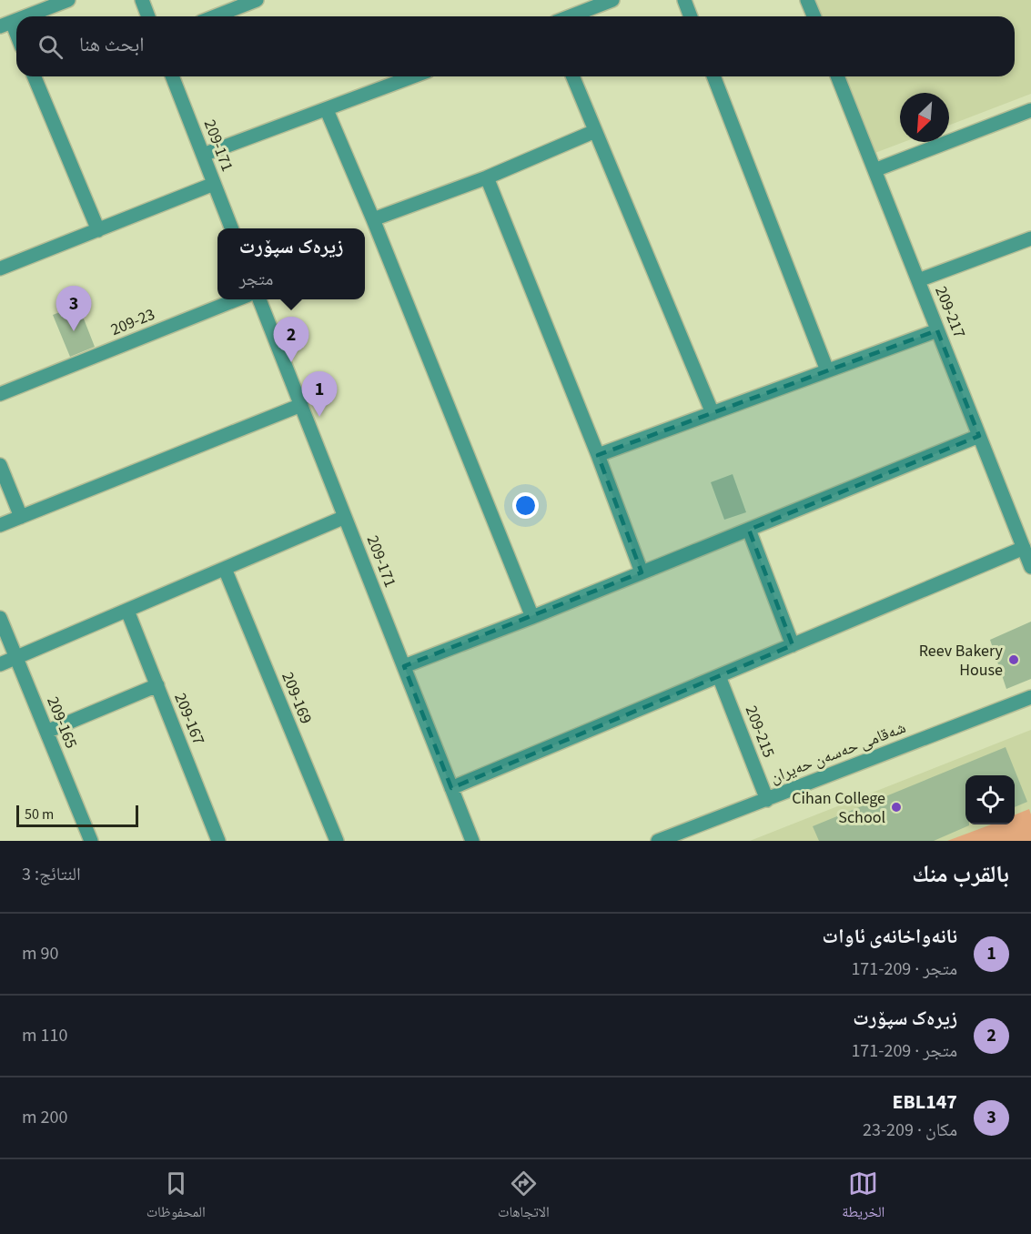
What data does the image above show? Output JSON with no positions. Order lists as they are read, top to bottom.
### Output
{
  "streets": {
    "street": [
      "209-171",
      "209-217",
      "209-23",
      "209-169",
      "209-167",
      "209-165",
      "209-215",
      "شەقامی حەسەن حەیران"
    ]
  },
  "crossings": [
    ["209-215", "شەقامی حەسەن حەیران"]
  ],
  "places": ["Reev Bakery House", "Cihan College School"],
  "scale_bar": "50 m",
  "north": "bottom left",
  "page": {
    "search": "ابحث هنا",
    "popup": ["زیرەک سپۆرت", "متجر"],
    "pins": ["3", "2", "1"],
    "scale": "50 m",
    "heading": ["بالقرب منك", "النتائج: 3"],
    "list": [
      {
        "mark": "1",
        "name": "نانەواخانەی ئاوات",
        "note": "متجر · 209-171",
        "value": "90 m"
      },
      {
        "mark": "2",
        "name": "زیرەک سپۆرت",
        "note": "متجر · 209-171",
        "value": "110 m"
      },
      {
        "mark": "3",
        "name": "EBL147",
        "note": "مكان · 209-23",
        "value": "200 m"
      }
    ],
    "nav": ["الخريطة", "الاتجاهات", "المحفوظات"]
  }
}
